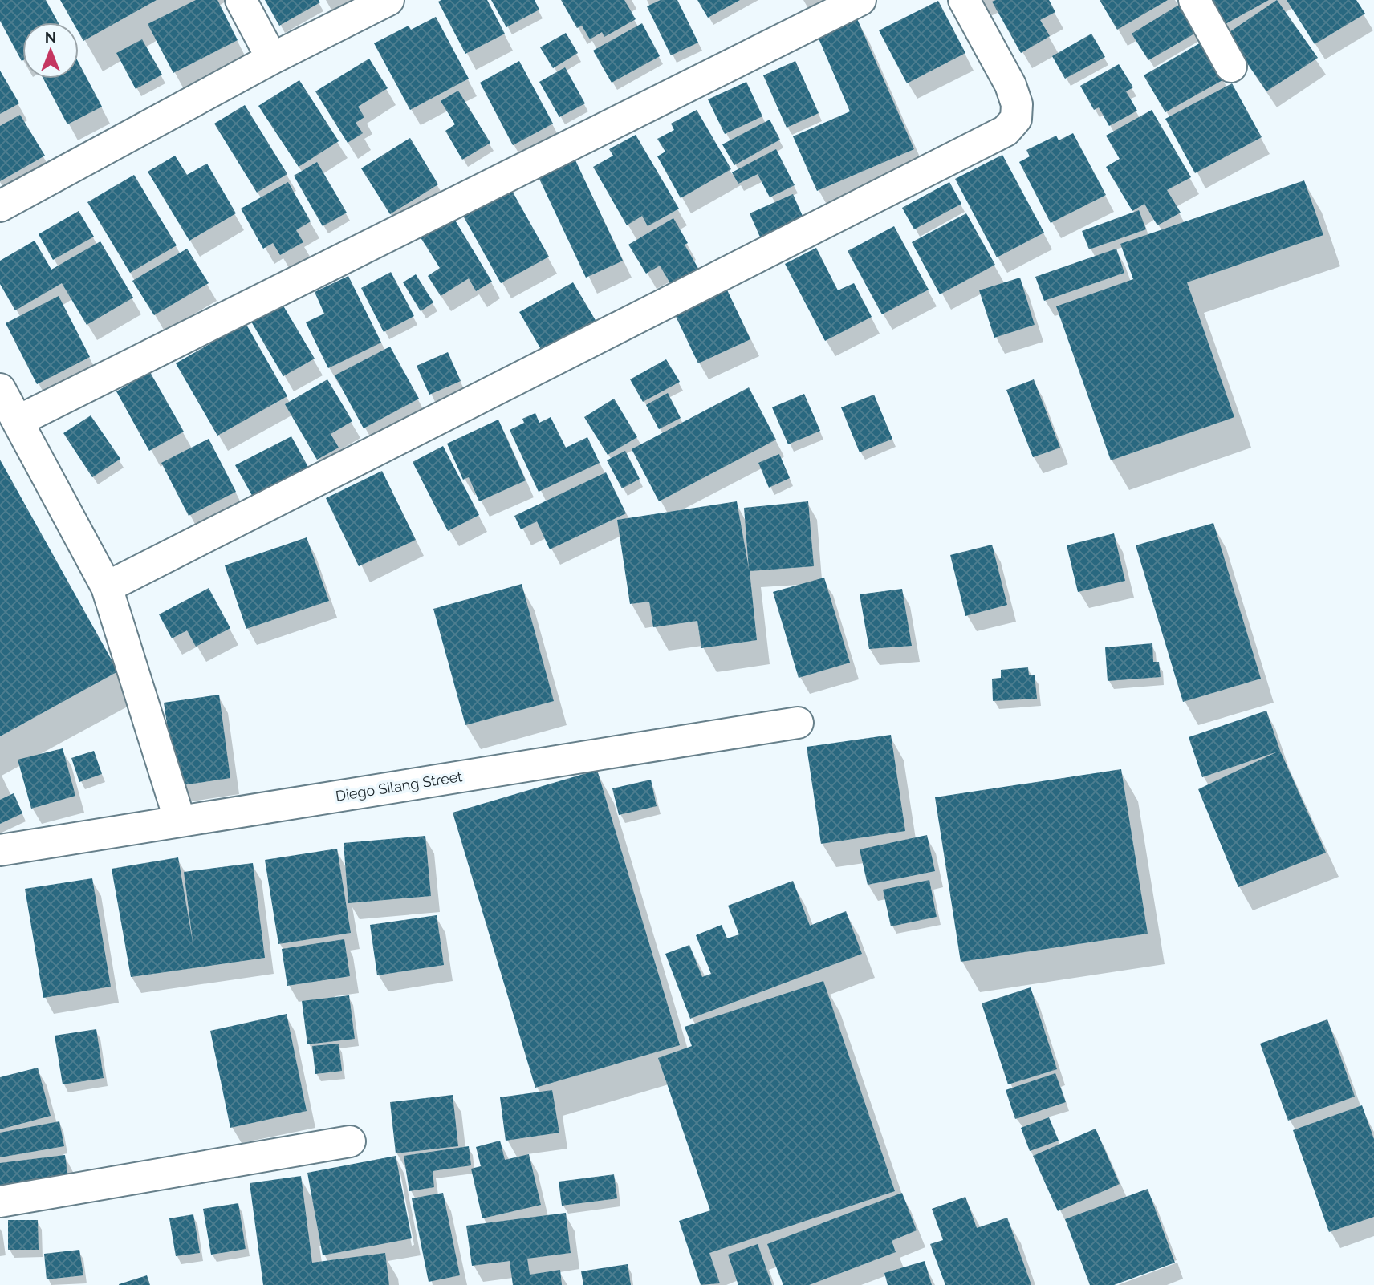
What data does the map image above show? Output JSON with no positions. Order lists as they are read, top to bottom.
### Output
{
  "streets": {
    "street": ["Diego Silang Street"]
  },
  "north": "top"
}
